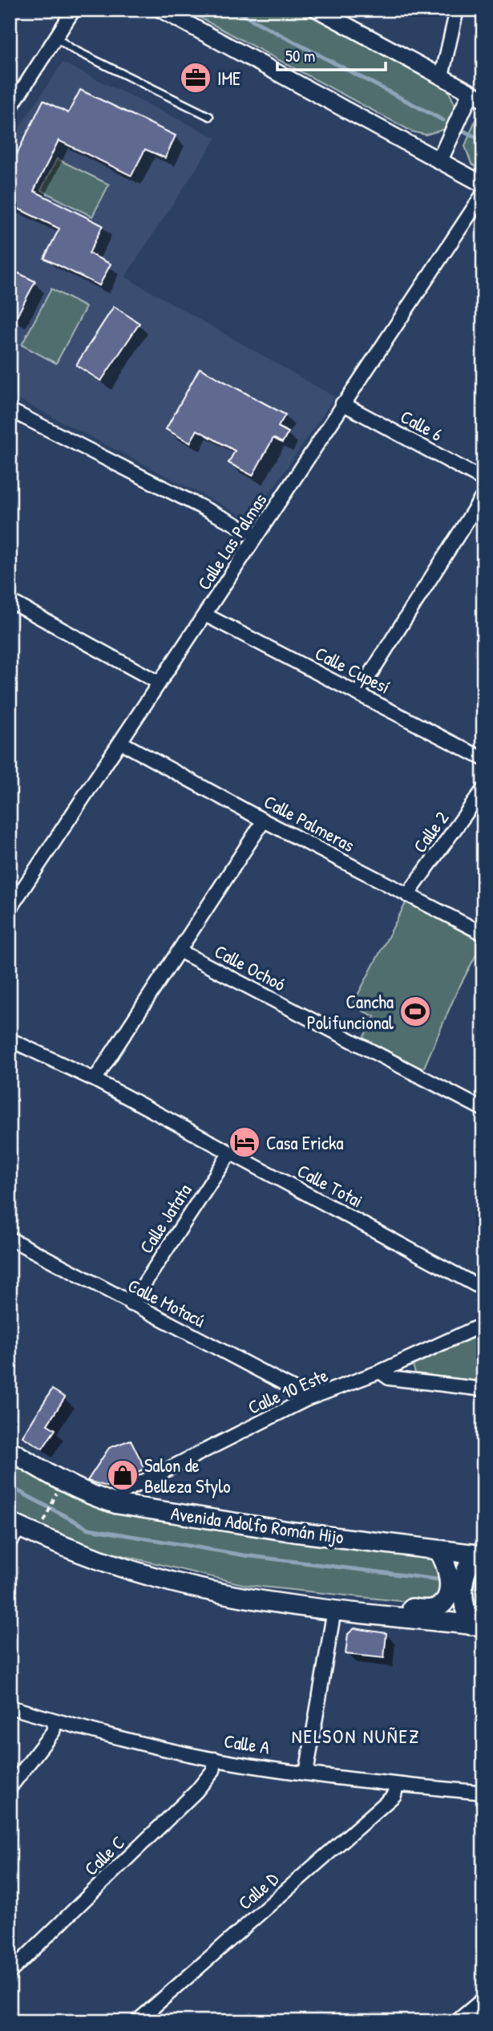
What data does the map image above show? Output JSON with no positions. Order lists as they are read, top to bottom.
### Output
{
  "streets": {
    "main road": ["Avenida Adolfo Román Hijo"],
    "street": [
      "Calle 6",
      "Calle Las Palmas",
      "Calle Cupesí",
      "Calle Palmeras",
      "Calle 2",
      "Calle Ochoó",
      "Calle Totai",
      "Calle Jatata",
      "Calle Motacú",
      "Calle 10 Este",
      "Calle A",
      "Calle C",
      "Calle D"
    ]
  },
  "crossings": [
    ["Calle 6", "Calle Las Palmas"],
    ["Calle Las Palmas", "Calle Cupesí"],
    ["Calle Las Palmas", "Calle Palmeras"],
    ["Calle Palmeras", "Calle 2"],
    ["Calle Totai", "Calle Jatata"],
    ["Calle Jatata", "Calle Motacú"],
    ["Calle Motacú", "Calle 10 Este"],
    ["Calle 10 Este", "Avenida Adolfo Román Hijo"],
    ["Calle A", "Calle C"],
    ["Calle A", "Calle D"]
  ],
  "districts": ["NELSON NUÑEZ"],
  "places": {
    "office": ["IME"],
    "sports": ["Cancha Polifuncional"],
    "hotel": ["Casa Ericka"],
    "shop": ["Salon de Belleza Stylo"]
  },
  "scale_bar": "50 m"
}
